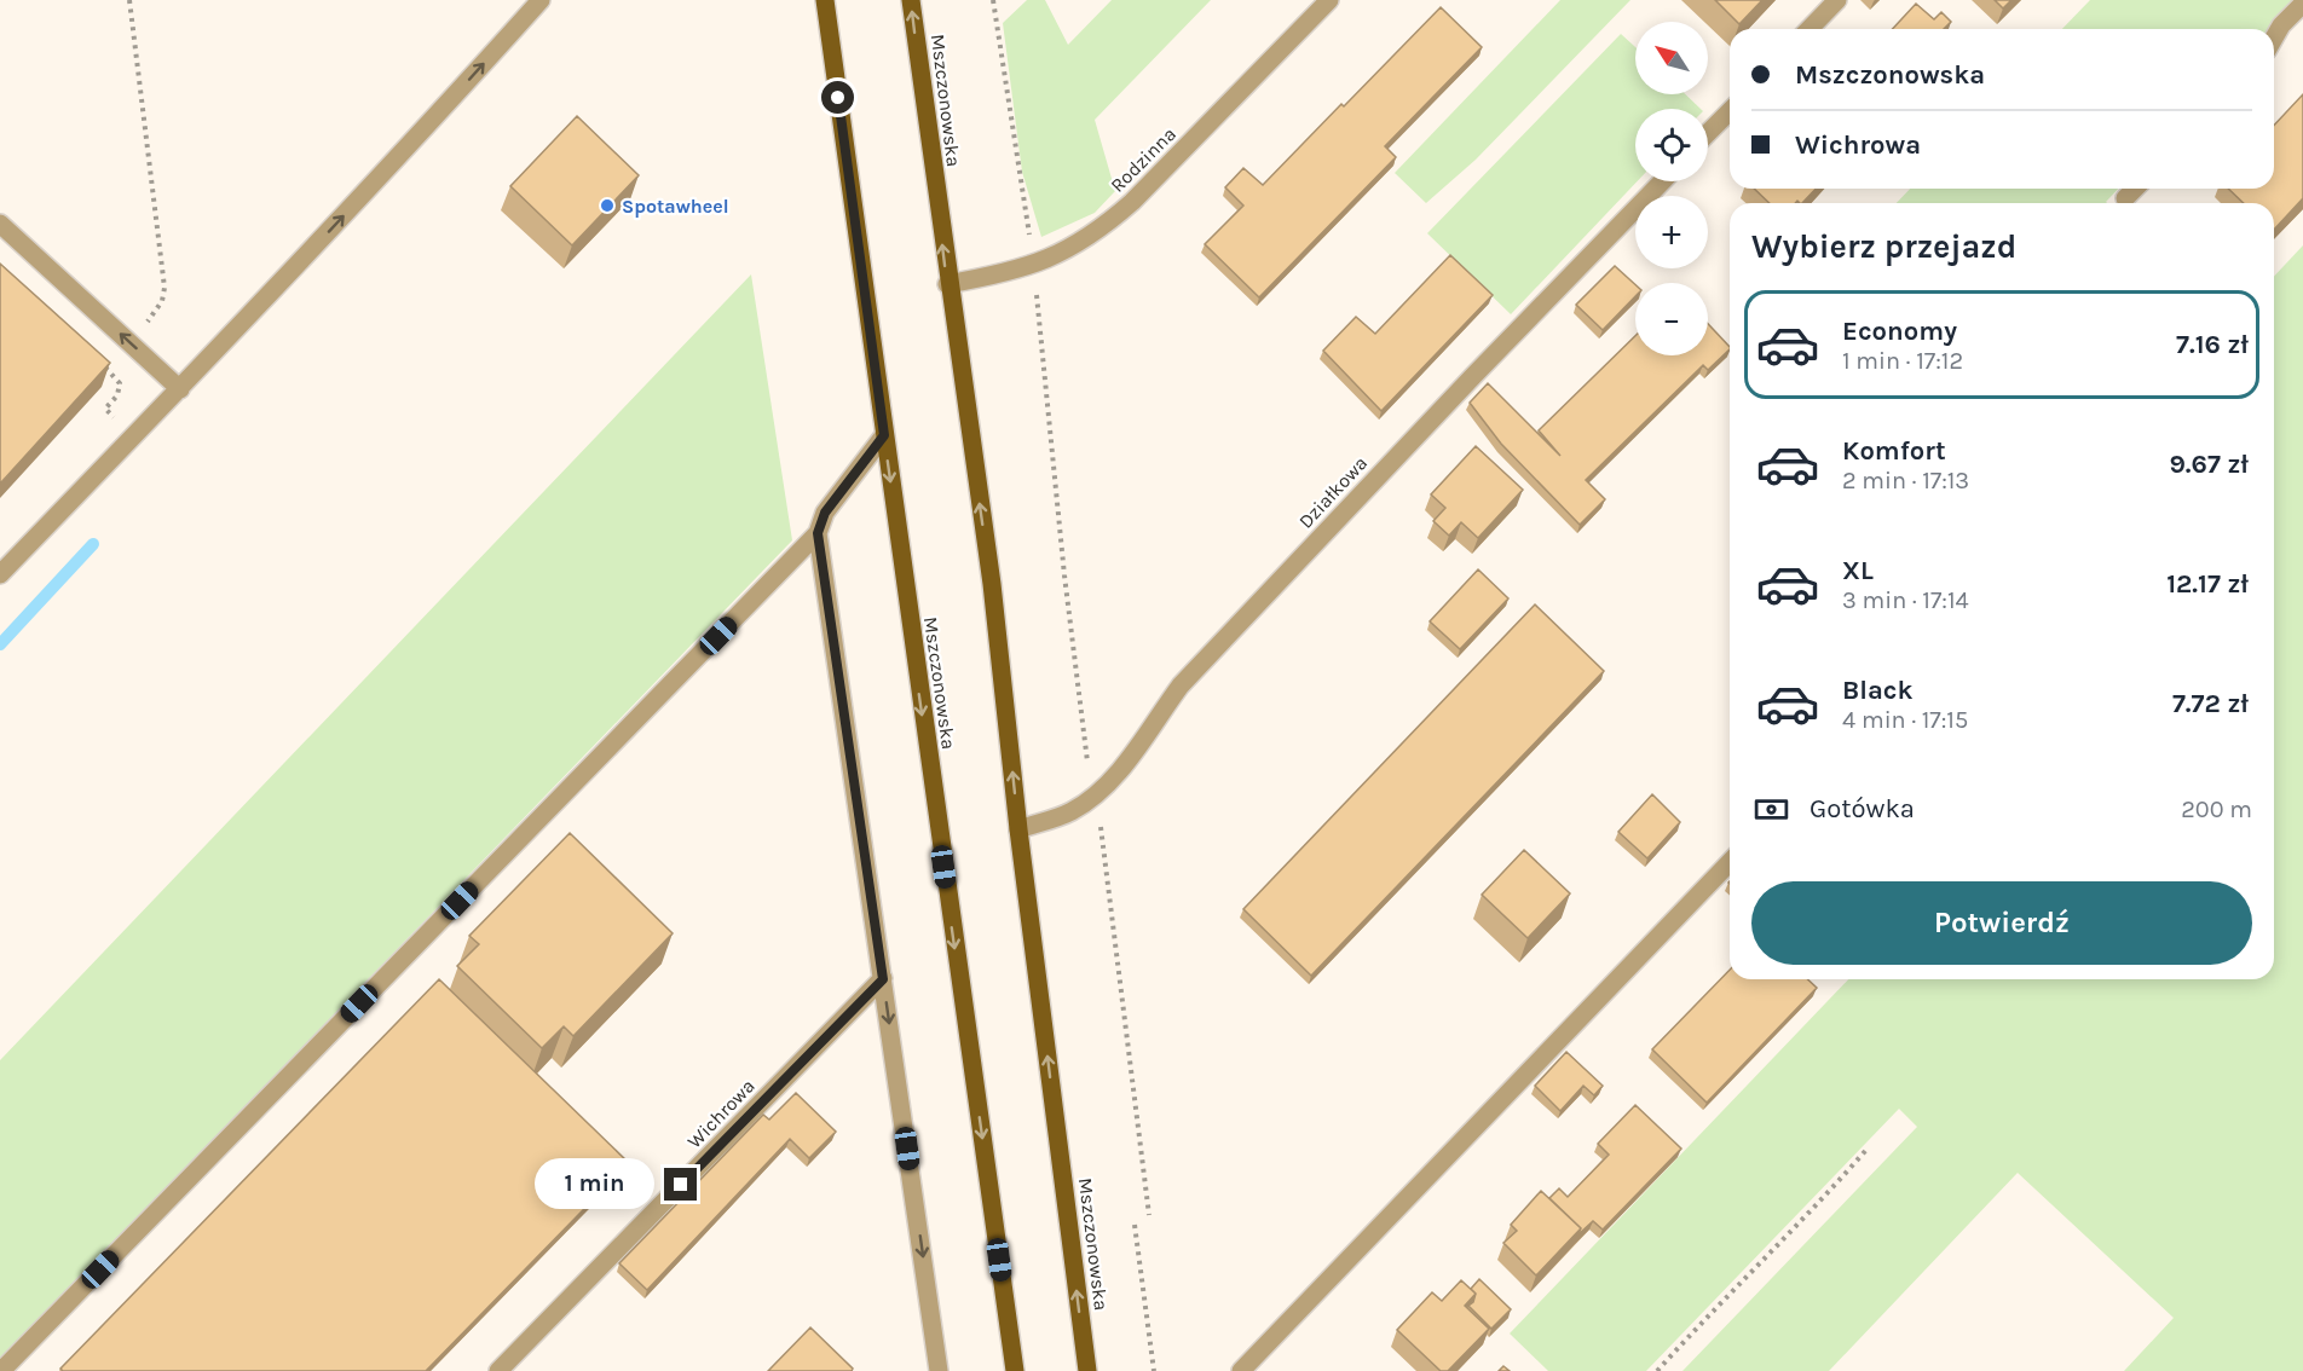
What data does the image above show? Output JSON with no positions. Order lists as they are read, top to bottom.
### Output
{
  "streets": {
    "main road": ["Mszczonowska"],
    "street": ["Rodzinna", "Działkowa", "Wichrowa"]
  },
  "crossings": [
    ["Mszczonowska", "Rodzinna"],
    ["Mszczonowska", "Działkowa"]
  ],
  "places": ["Spotawheel"],
  "north": "top left",
  "page": {
    "map_buttons": ["+", "−"],
    "banner": ["Mszczonowska", "Wichrowa"],
    "heading": "Wybierz przejazd",
    "list": [
      {
        "name": "Economy",
        "note": "1 min · 17:12",
        "value": "7.16 zł"
      },
      {
        "name": "Komfort",
        "note": "2 min · 17:13",
        "value": "9.67 zł"
      },
      {
        "name": "XL",
        "note": "3 min · 17:14",
        "value": "12.17 zł"
      },
      {
        "name": "Black",
        "note": "4 min · 17:15",
        "value": "7.72 zł"
      }
    ],
    "pay": ["Gotówka", "200 m"],
    "buttons": "Potwierdź",
    "bubble": "1 min"
  }
}
